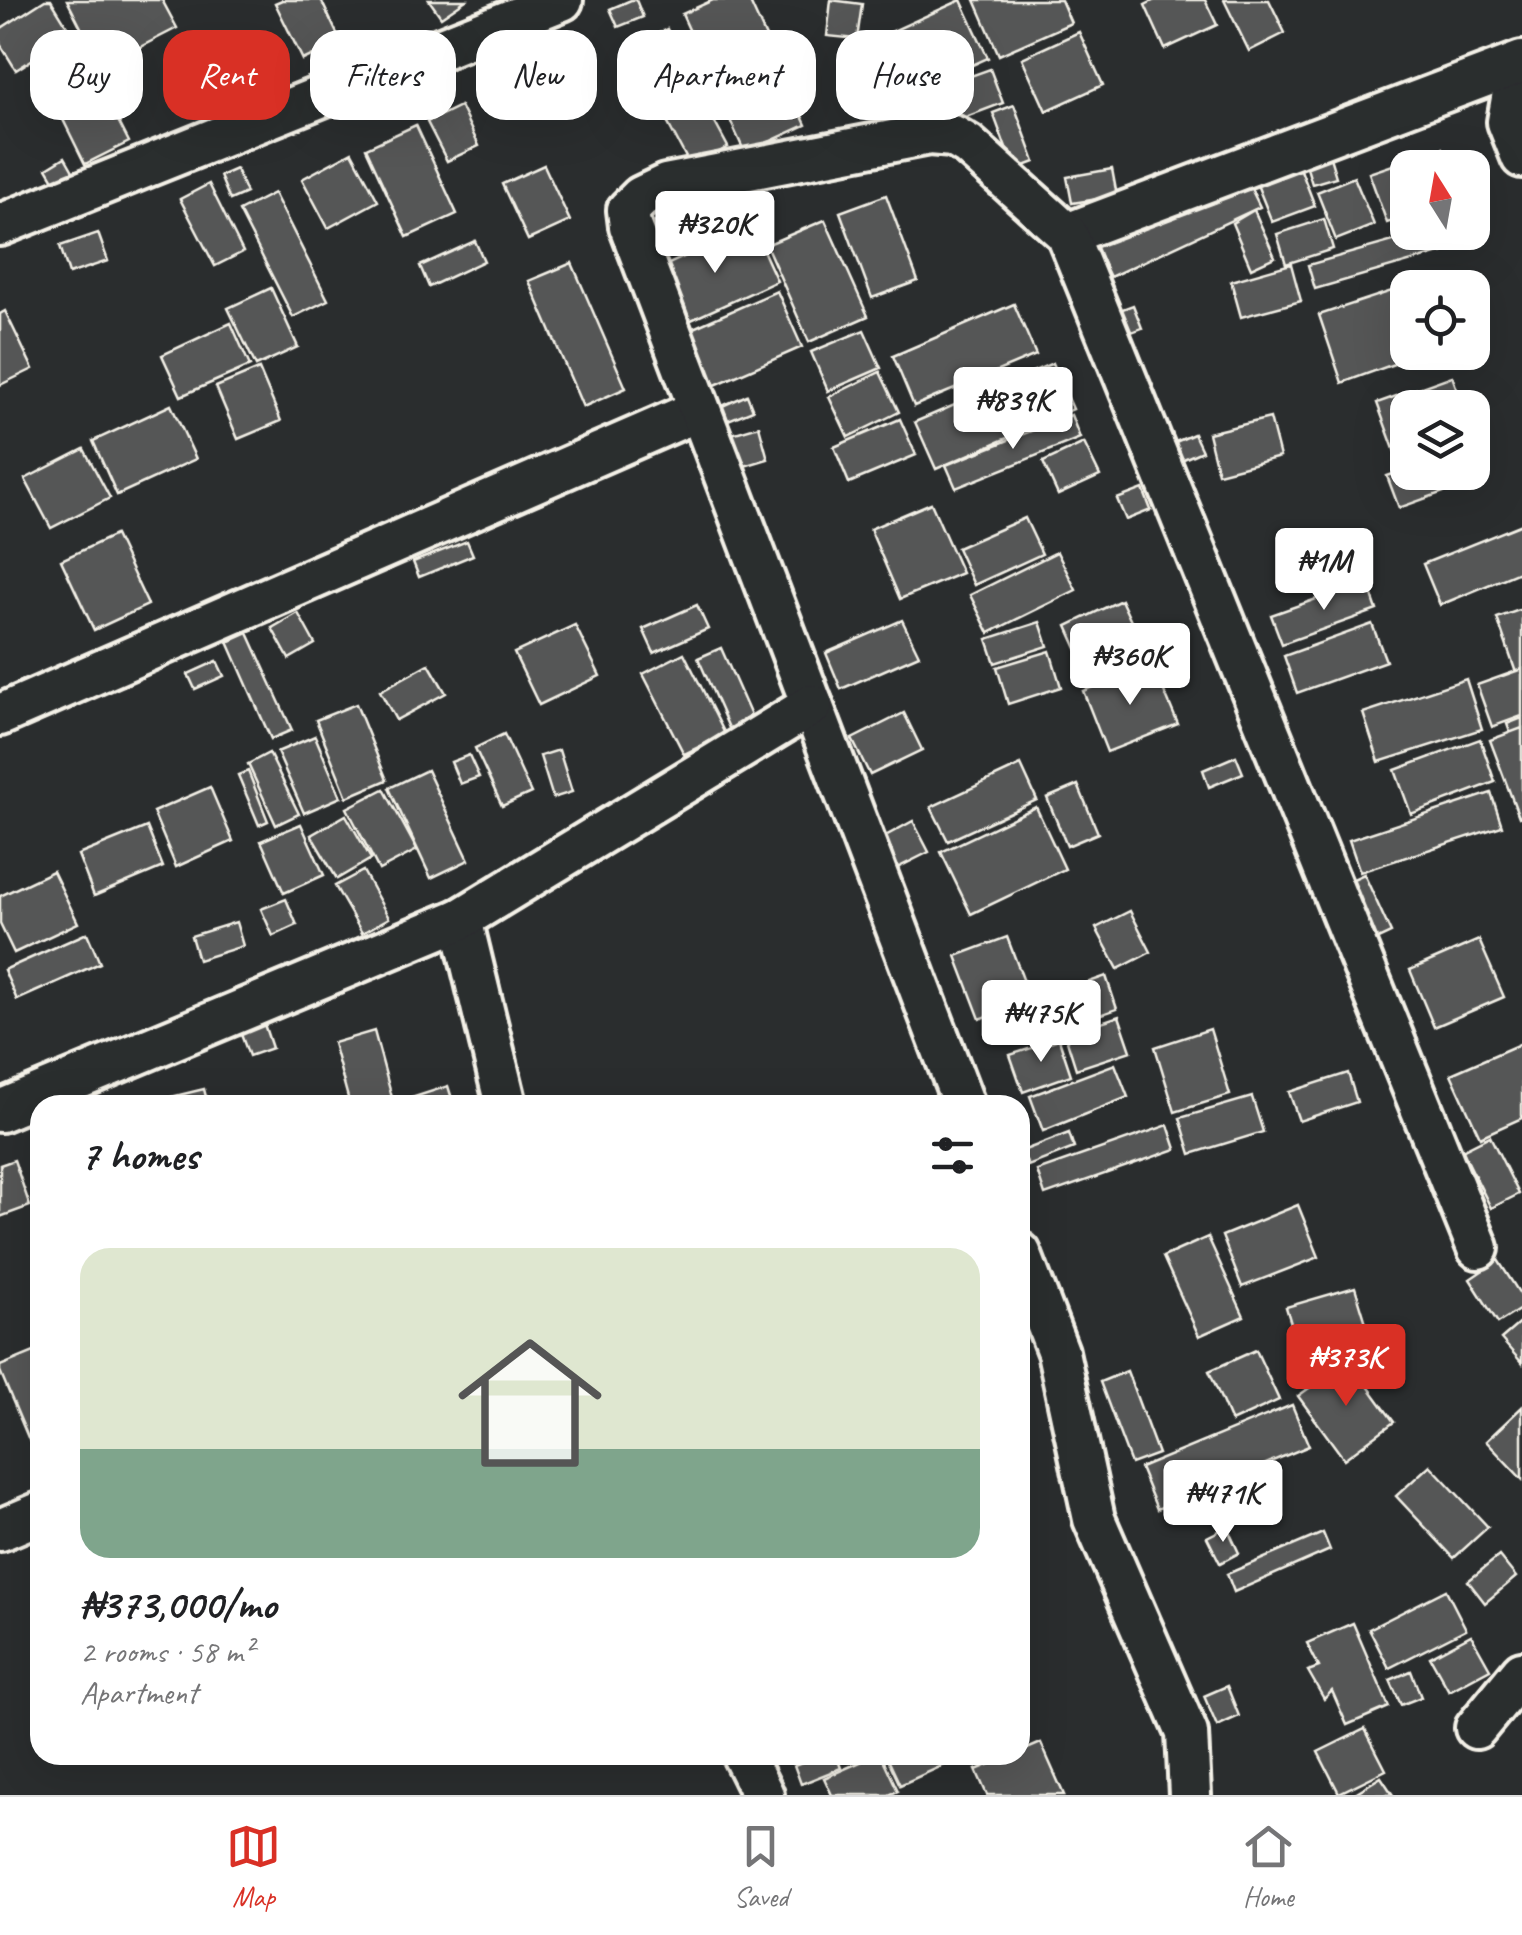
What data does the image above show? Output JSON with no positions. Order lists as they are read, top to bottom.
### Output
{
  "north": "top",
  "page": {
    "chip": [
      "Buy",
      "Rent",
      "Filters",
      "New",
      "Apartment",
      "House"
    ],
    "price": [
      "₦320K",
      "₦839K",
      "₦1M",
      "₦360K",
      "₦475K",
      "₦373K",
      "₦471K"
    ],
    "heading": "7 homes",
    "list": [
      {
        "name": "₦373,000/mo",
        "note": "2 rooms · 58 m² · Apartment"
      }
    ],
    "tabs": ["Map", "Saved", "Home"]
  }
}
